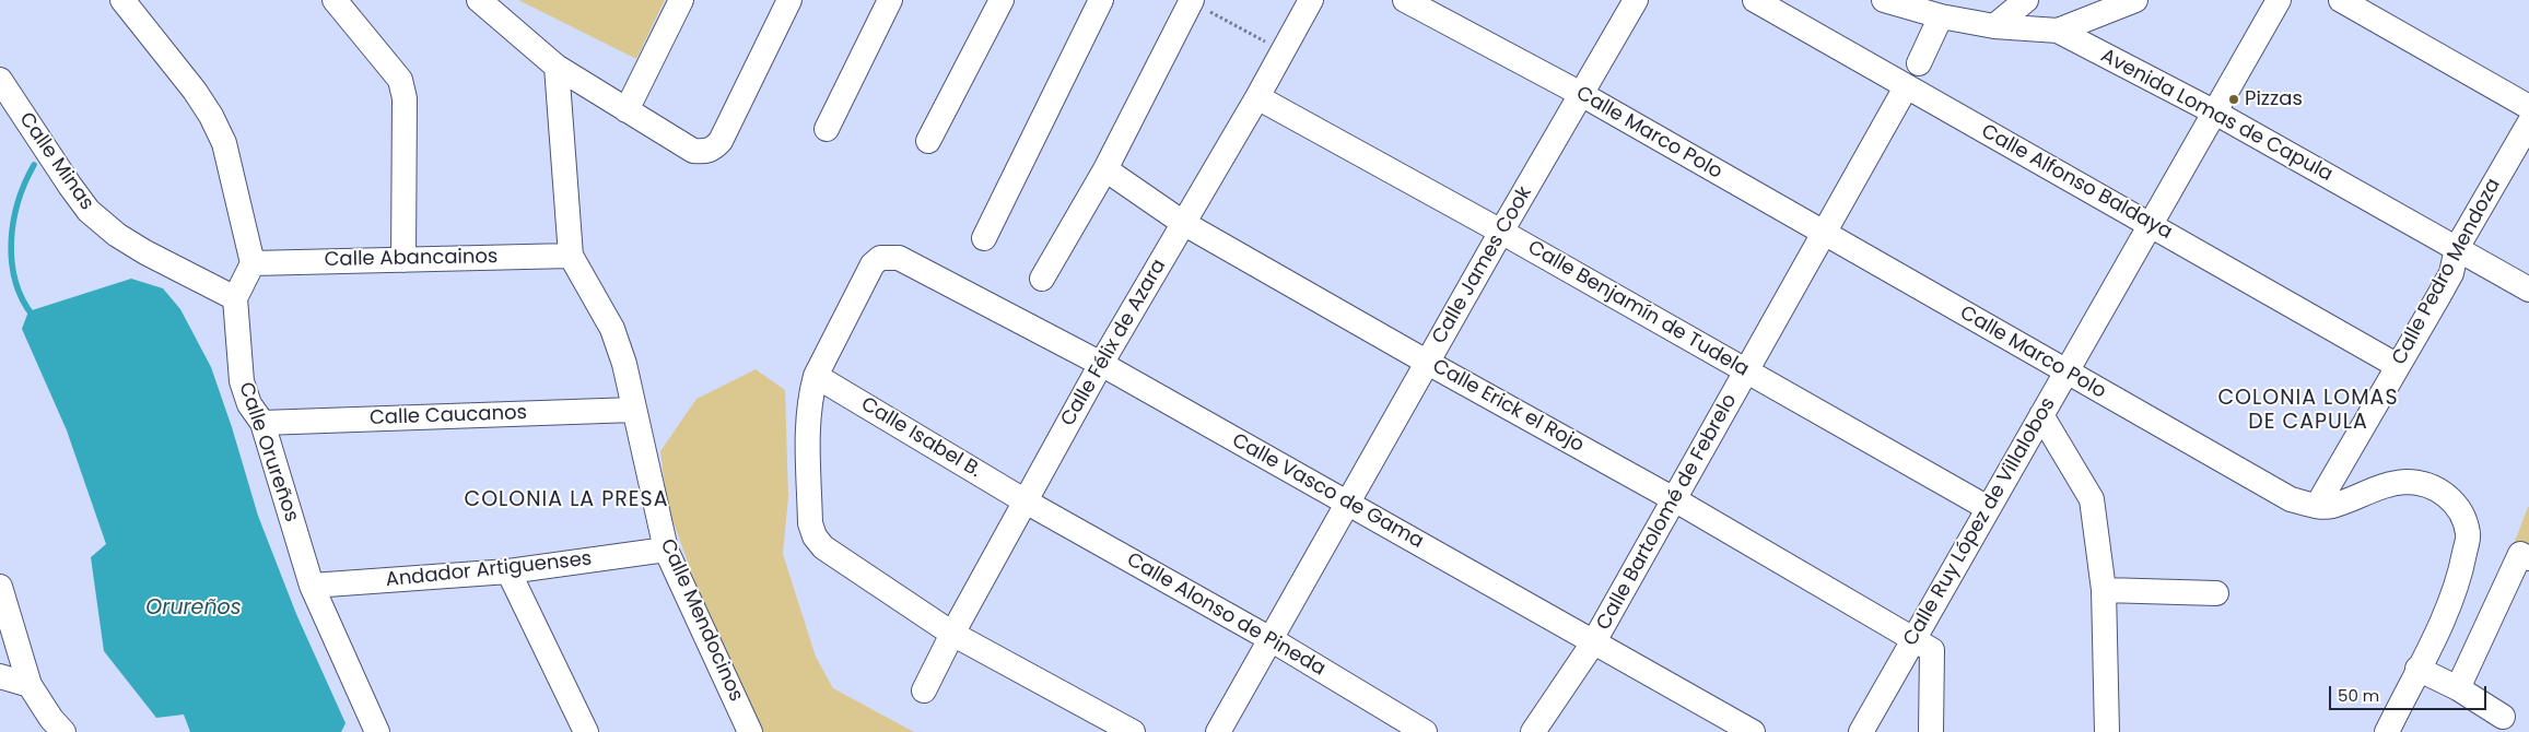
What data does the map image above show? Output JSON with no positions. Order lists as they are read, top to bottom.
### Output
{
  "streets": {
    "street": [
      "Avenida Lomas de Capula",
      "Calle Marco Polo",
      "Calle Minas",
      "Calle Alfonso Baldaya",
      "Calle Abancainos",
      "Calle James Cook",
      "Calle Pedro Mendoza",
      "Calle Benjamín de Tudela",
      "Calle Félix de Azara",
      "Calle Erick el Rojo",
      "Calle Caucanos",
      "Calle Isabel B.",
      "Calle Orureños",
      "Calle Vasco de Gama",
      "Calle Bartolomé de Febrelo",
      "Calle Ruy López de Villalobos",
      "Andador Artiguenses",
      "Calle Alonso de Pineda",
      "Calle Mendocinos"
    ]
  },
  "crossings": [
    ["Avenida Lomas de Capula", "Calle Pedro Mendoza"],
    ["Avenida Lomas de Capula", "Calle Ruy López de Villalobos"],
    ["Calle Marco Polo", "Calle James Cook"],
    ["Calle Marco Polo", "Calle Pedro Mendoza"],
    ["Calle Marco Polo", "Calle Bartolomé de Febrelo"],
    ["Calle Marco Polo", "Calle Ruy López de Villalobos"],
    ["Calle Minas", "Calle Orureños"],
    ["Calle Alfonso Baldaya", "Calle Pedro Mendoza"],
    ["Calle Alfonso Baldaya", "Calle Bartolomé de Febrelo"],
    ["Calle Alfonso Baldaya", "Calle Ruy López de Villalobos"],
    ["Calle Abancainos", "Calle Mendocinos"],
    ["Calle James Cook", "Calle Benjamín de Tudela"],
    ["Calle James Cook", "Calle Erick el Rojo"],
    ["Calle James Cook", "Calle Vasco de Gama"],
    ["Calle James Cook", "Calle Alonso de Pineda"],
    ["Calle Benjamín de Tudela", "Calle Félix de Azara"],
    ["Calle Benjamín de Tudela", "Calle Bartolomé de Febrelo"],
    ["Calle Benjamín de Tudela", "Calle Ruy López de Villalobos"],
    ["Calle Félix de Azara", "Calle Erick el Rojo"],
    ["Calle Félix de Azara", "Calle Isabel B."],
    ["Calle Félix de Azara", "Calle Vasco de Gama"],
    ["Calle Félix de Azara", "Calle Alonso de Pineda"],
    ["Calle Erick el Rojo", "Calle Bartolomé de Febrelo"],
    ["Calle Erick el Rojo", "Calle Ruy López de Villalobos"],
    ["Calle Caucanos", "Calle Orureños"],
    ["Calle Caucanos", "Calle Mendocinos"],
    ["Calle Isabel B.", "Calle Vasco de Gama"],
    ["Calle Isabel B.", "Calle Alonso de Pineda"],
    ["Calle Orureños", "Andador Artiguenses"],
    ["Calle Vasco de Gama", "Calle Bartolomé de Febrelo"],
    ["Andador Artiguenses", "Calle Mendocinos"]
  ],
  "districts": ["COLONIA LOMAS DE CAPULA", "COLONIA LA PRESA"],
  "water": ["Orureños"],
  "places": ["Pizzas"],
  "scale_bar": "50 m"
}
